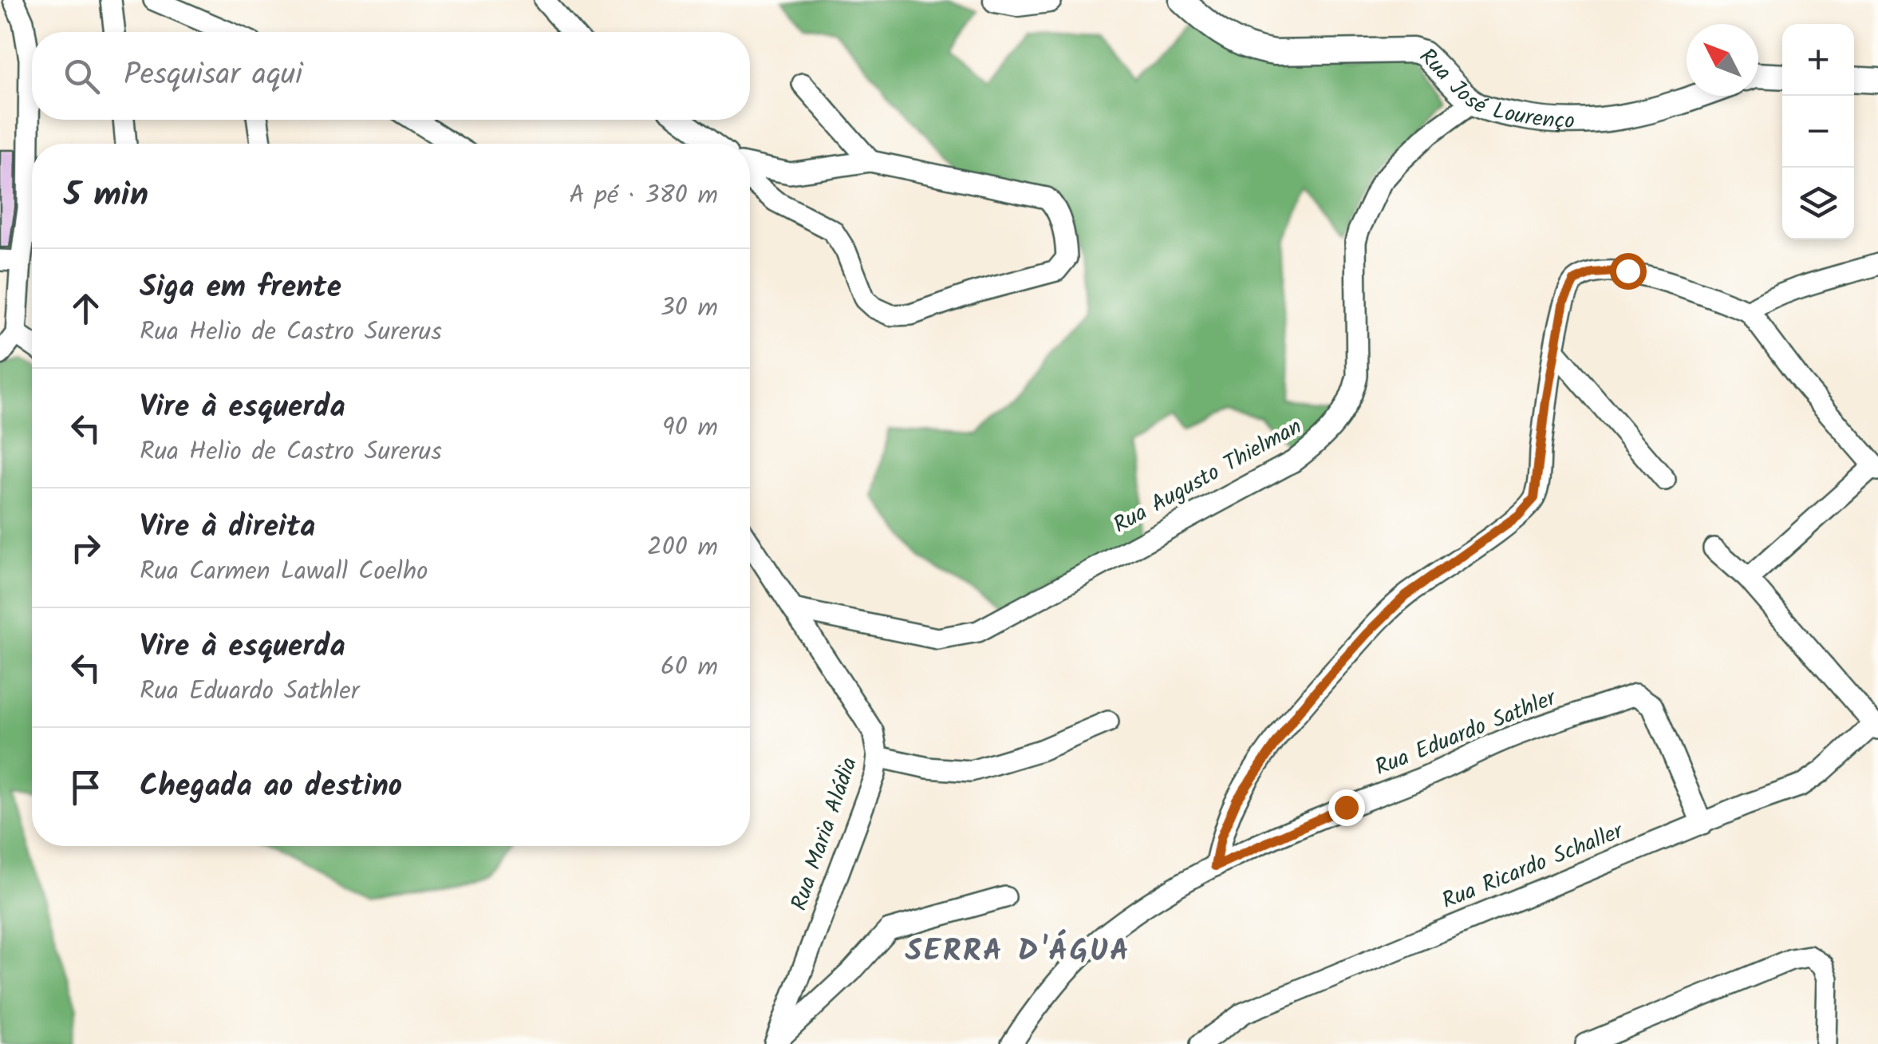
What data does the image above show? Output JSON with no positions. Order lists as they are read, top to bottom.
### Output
{
  "streets": {
    "street": [
      "Rua José Lourenço",
      "Rua Augusto Thielman",
      "Rua Eduardo Sathler",
      "Rua Maria Aládia",
      "Rua Ricardo Schaller"
    ]
  },
  "crossings": [
    ["Rua José Lourenço", "Rua Augusto Thielman"],
    ["Rua Augusto Thielman", "Rua Maria Aládia"],
    ["Rua Eduardo Sathler", "Rua Ricardo Schaller"]
  ],
  "districts": ["SERRA D'ÁGUA"],
  "north": "top left",
  "page": {
    "map_buttons": ["+", "−"],
    "search": "Pesquisar aqui",
    "heading": ["5 min", "A pé · 380 m"],
    "list": [
      ["Siga em frente", "Rua Helio de Castro Surerus", "30 m"],
      ["Vire à esquerda", "Rua Helio de Castro Surerus", "90 m"],
      ["Vire à direita", "Rua Carmen Lawall Coelho", "200 m"],
      ["Vire à esquerda", "Rua Eduardo Sathler", "60 m"],
      "Chegada ao destino"
    ]
  }
}
